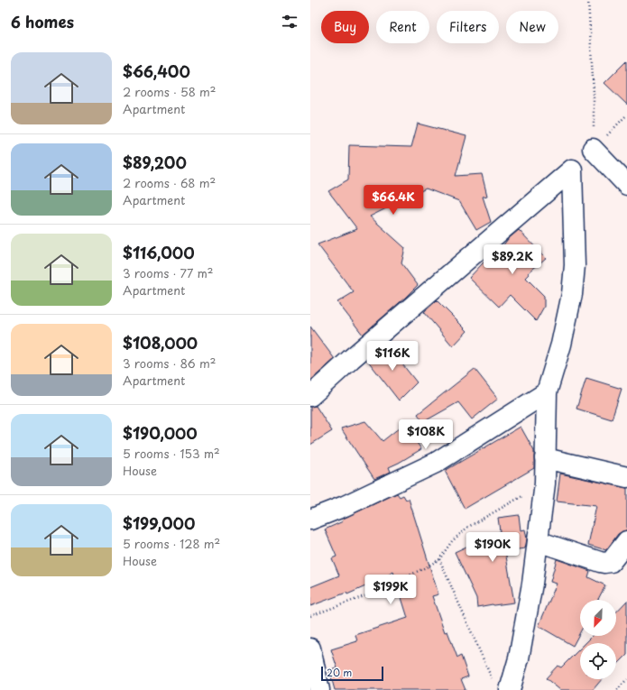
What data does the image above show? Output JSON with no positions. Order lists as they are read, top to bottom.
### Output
{
  "scale_bar": "20 m",
  "north": "bottom left",
  "page": {
    "heading": "6 homes",
    "chip": [
      "Buy",
      "Rent",
      "Filters",
      "New"
    ],
    "list": [
      {
        "name": "$66,400",
        "note": "2 rooms · 58 m² · Apartment"
      },
      {
        "name": "$89,200",
        "note": "2 rooms · 68 m² · Apartment"
      },
      {
        "name": "$116,000",
        "note": "3 rooms · 77 m² · Apartment"
      },
      {
        "name": "$108,000",
        "note": "3 rooms · 86 m² · Apartment"
      },
      {
        "name": "$190,000",
        "note": "5 rooms · 153 m² · House"
      },
      {
        "name": "$199,000",
        "note": "5 rooms · 128 m² · House"
      }
    ],
    "price": [
      "$66.4K",
      "$89.2K",
      "$116K",
      "$108K",
      "$190K",
      "$199K"
    ],
    "scale": "20 m"
  }
}
